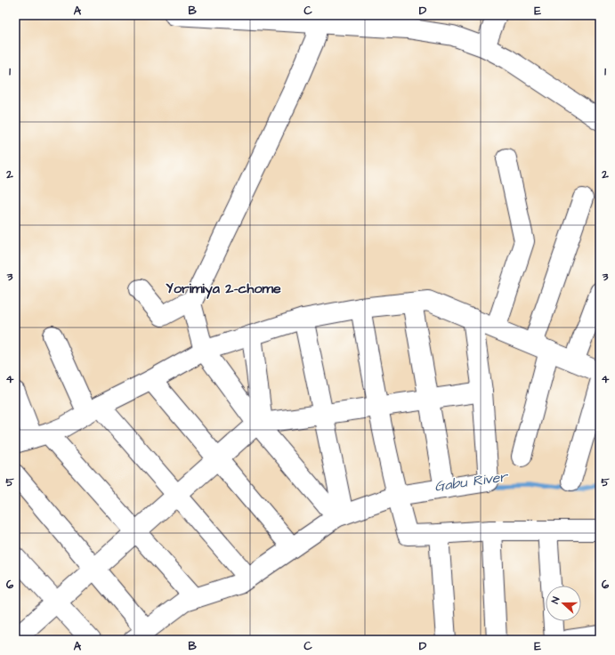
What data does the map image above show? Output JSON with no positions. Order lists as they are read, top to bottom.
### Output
{
  "districts": ["Yorimiya 2-chome"],
  "water": ["Gabu River"],
  "north": "left",
  "grid": {
    "columns": [
      "A",
      "B",
      "C",
      "D",
      "E"
    ],
    "rows": [
      "1",
      "2",
      "3",
      "4",
      "5",
      "6"
    ]
  }
}
